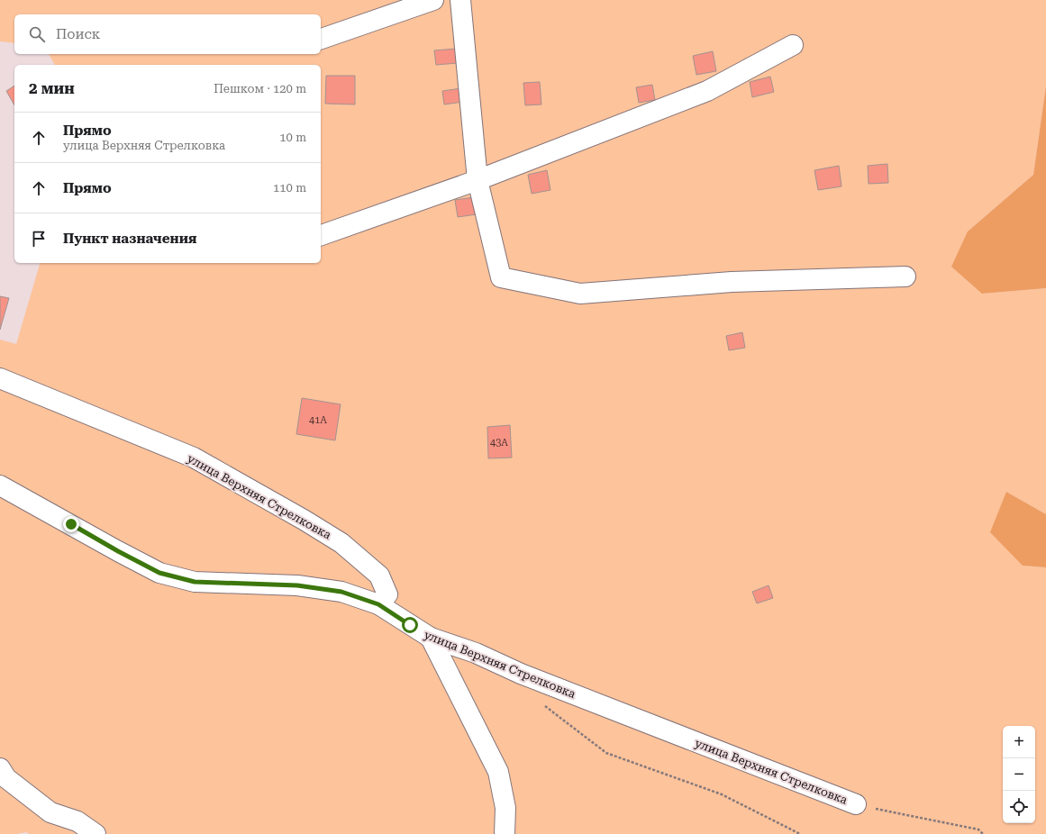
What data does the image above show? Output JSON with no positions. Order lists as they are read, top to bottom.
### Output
{
  "streets": {
    "street": ["улица Верхняя Стрелковка"]
  },
  "house_numbers": ["41А", "43А"],
  "page": {
    "search": "Поиск",
    "heading": ["2 мин", "Пешком · 120 m"],
    "list": [
      ["Прямо", "улица Верхняя Стрелковка", "10 m"],
      ["Прямо", "110 m"],
      "Пункт назначения"
    ],
    "map_buttons": ["+", "−"]
  }
}
